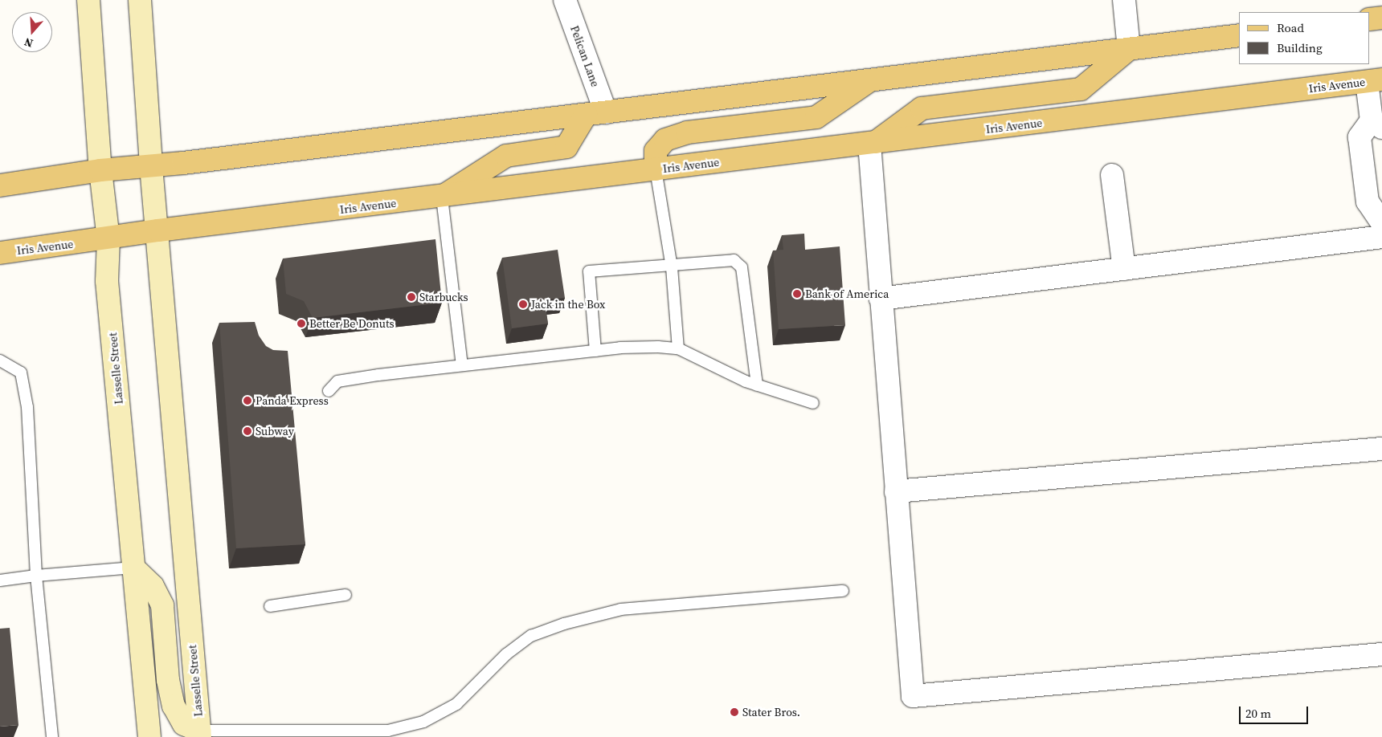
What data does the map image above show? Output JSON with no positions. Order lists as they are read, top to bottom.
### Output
{
  "streets": {
    "main road": ["Iris Avenue", "Lasselle Street"],
    "street": ["Pelican Lane"]
  },
  "crossings": [
    ["Iris Avenue", "Lasselle Street"]
  ],
  "places": [
    "Bank of America",
    "Starbucks",
    "Jack in the Box",
    "Better Be Donuts",
    "Panda Express",
    "Subway",
    "Stater Bros."
  ],
  "legend": ["Road", "Building"],
  "scale_bar": "20 m",
  "north": "bottom"
}
